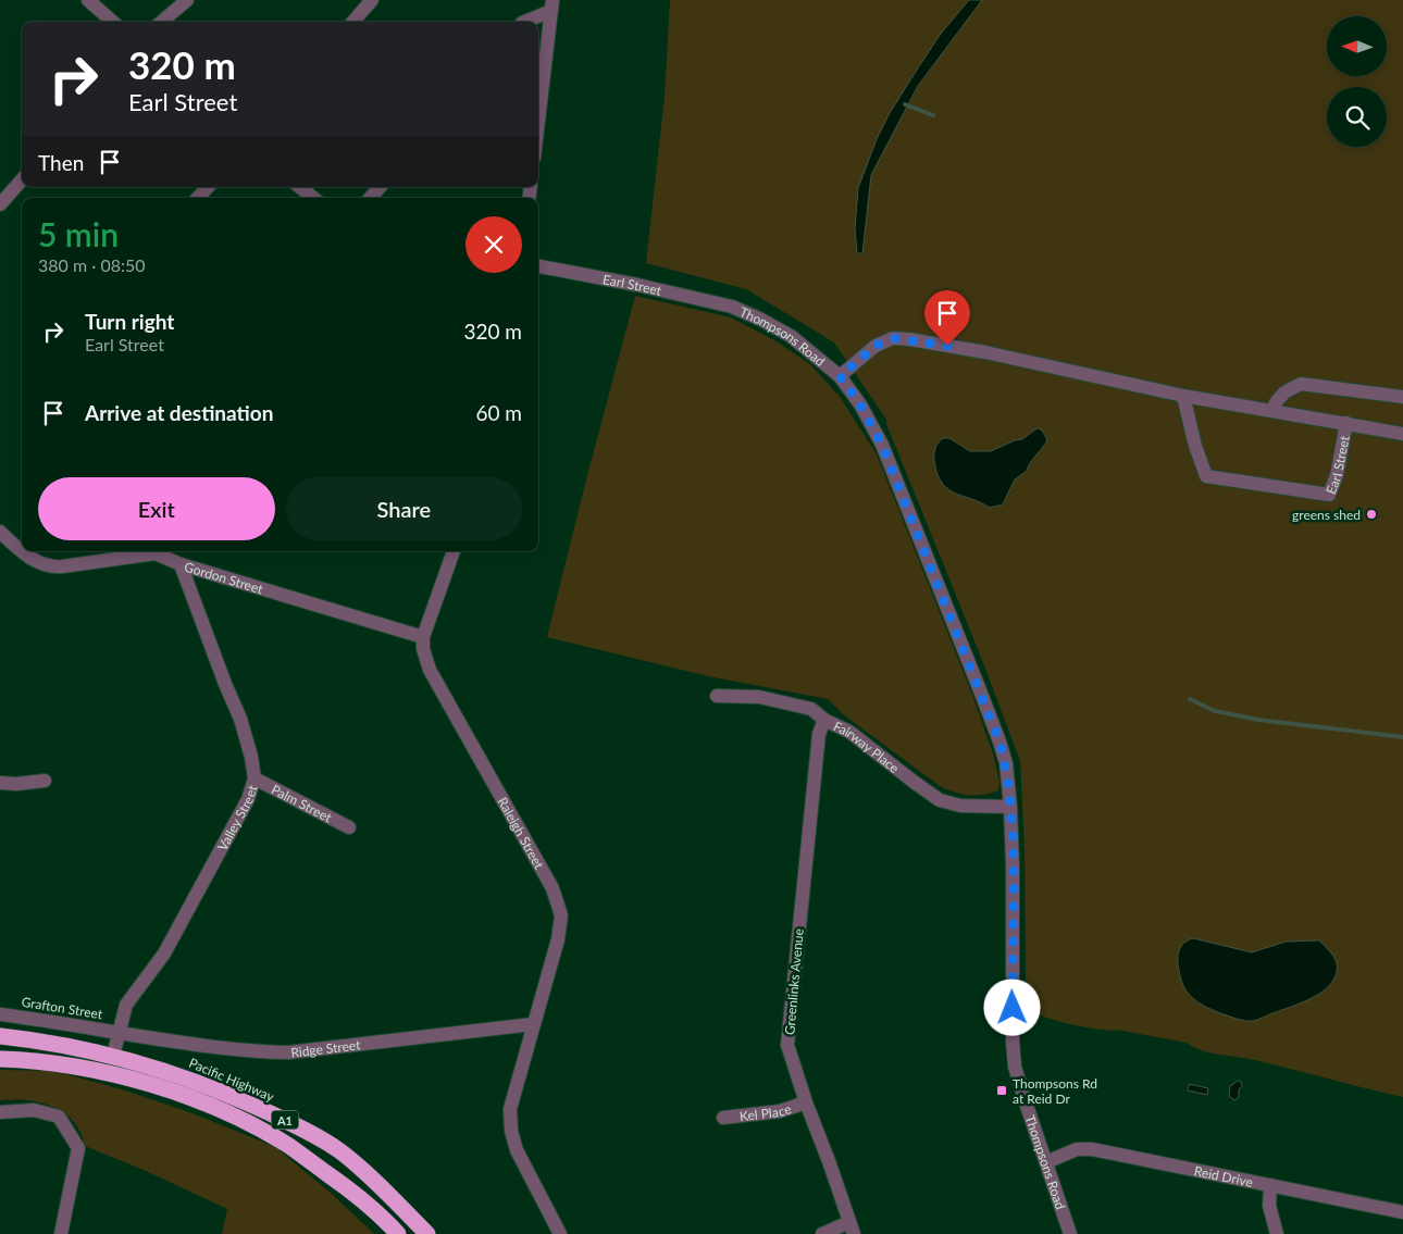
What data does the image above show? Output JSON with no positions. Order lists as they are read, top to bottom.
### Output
{
  "streets": {
    "highway": ["Pacific Highway", "A1"],
    "street": [
      "Earl Street",
      "Thompsons Road",
      "Gordon Street",
      "Fairway Place",
      "Palm Street",
      "Valley Street",
      "Raleigh Street",
      "Greenlinks Avenue",
      "Grafton Street",
      "Ridge Street",
      "Kel Place",
      "Reid Drive"
    ]
  },
  "crossings": [
    ["Earl Street", "Thompsons Road"],
    ["Thompsons Road", "Fairway Place"],
    ["Thompsons Road", "Reid Drive"],
    ["Gordon Street", "Valley Street"],
    ["Gordon Street", "Raleigh Street"],
    ["Fairway Place", "Greenlinks Avenue"],
    ["Palm Street", "Valley Street"],
    ["Valley Street", "Grafton Street"],
    ["Valley Street", "Ridge Street"],
    ["Valley Street", "Pacific Highway"],
    ["Valley Street", "A1"],
    ["Raleigh Street", "Ridge Street"],
    ["Greenlinks Avenue", "Kel Place"],
    ["Grafton Street", "Ridge Street"],
    ["Pacific Highway", "A1"]
  ],
  "places": {
    "other": ["greens shed"],
    "transit": ["Thompsons Rd at Reid Dr"]
  },
  "north": "left",
  "page": {
    "turn": ["320 m", "Earl Street"],
    "then": "Then",
    "heading": ["5 min", "380 m · 08:50"],
    "list": [
      {
        "name": "Turn right",
        "note": "Earl Street",
        "value": "320 m"
      },
      {
        "name": "Arrive at destination",
        "value": "60 m"
      }
    ],
    "buttons": ["Exit", "Share"]
  }
}
